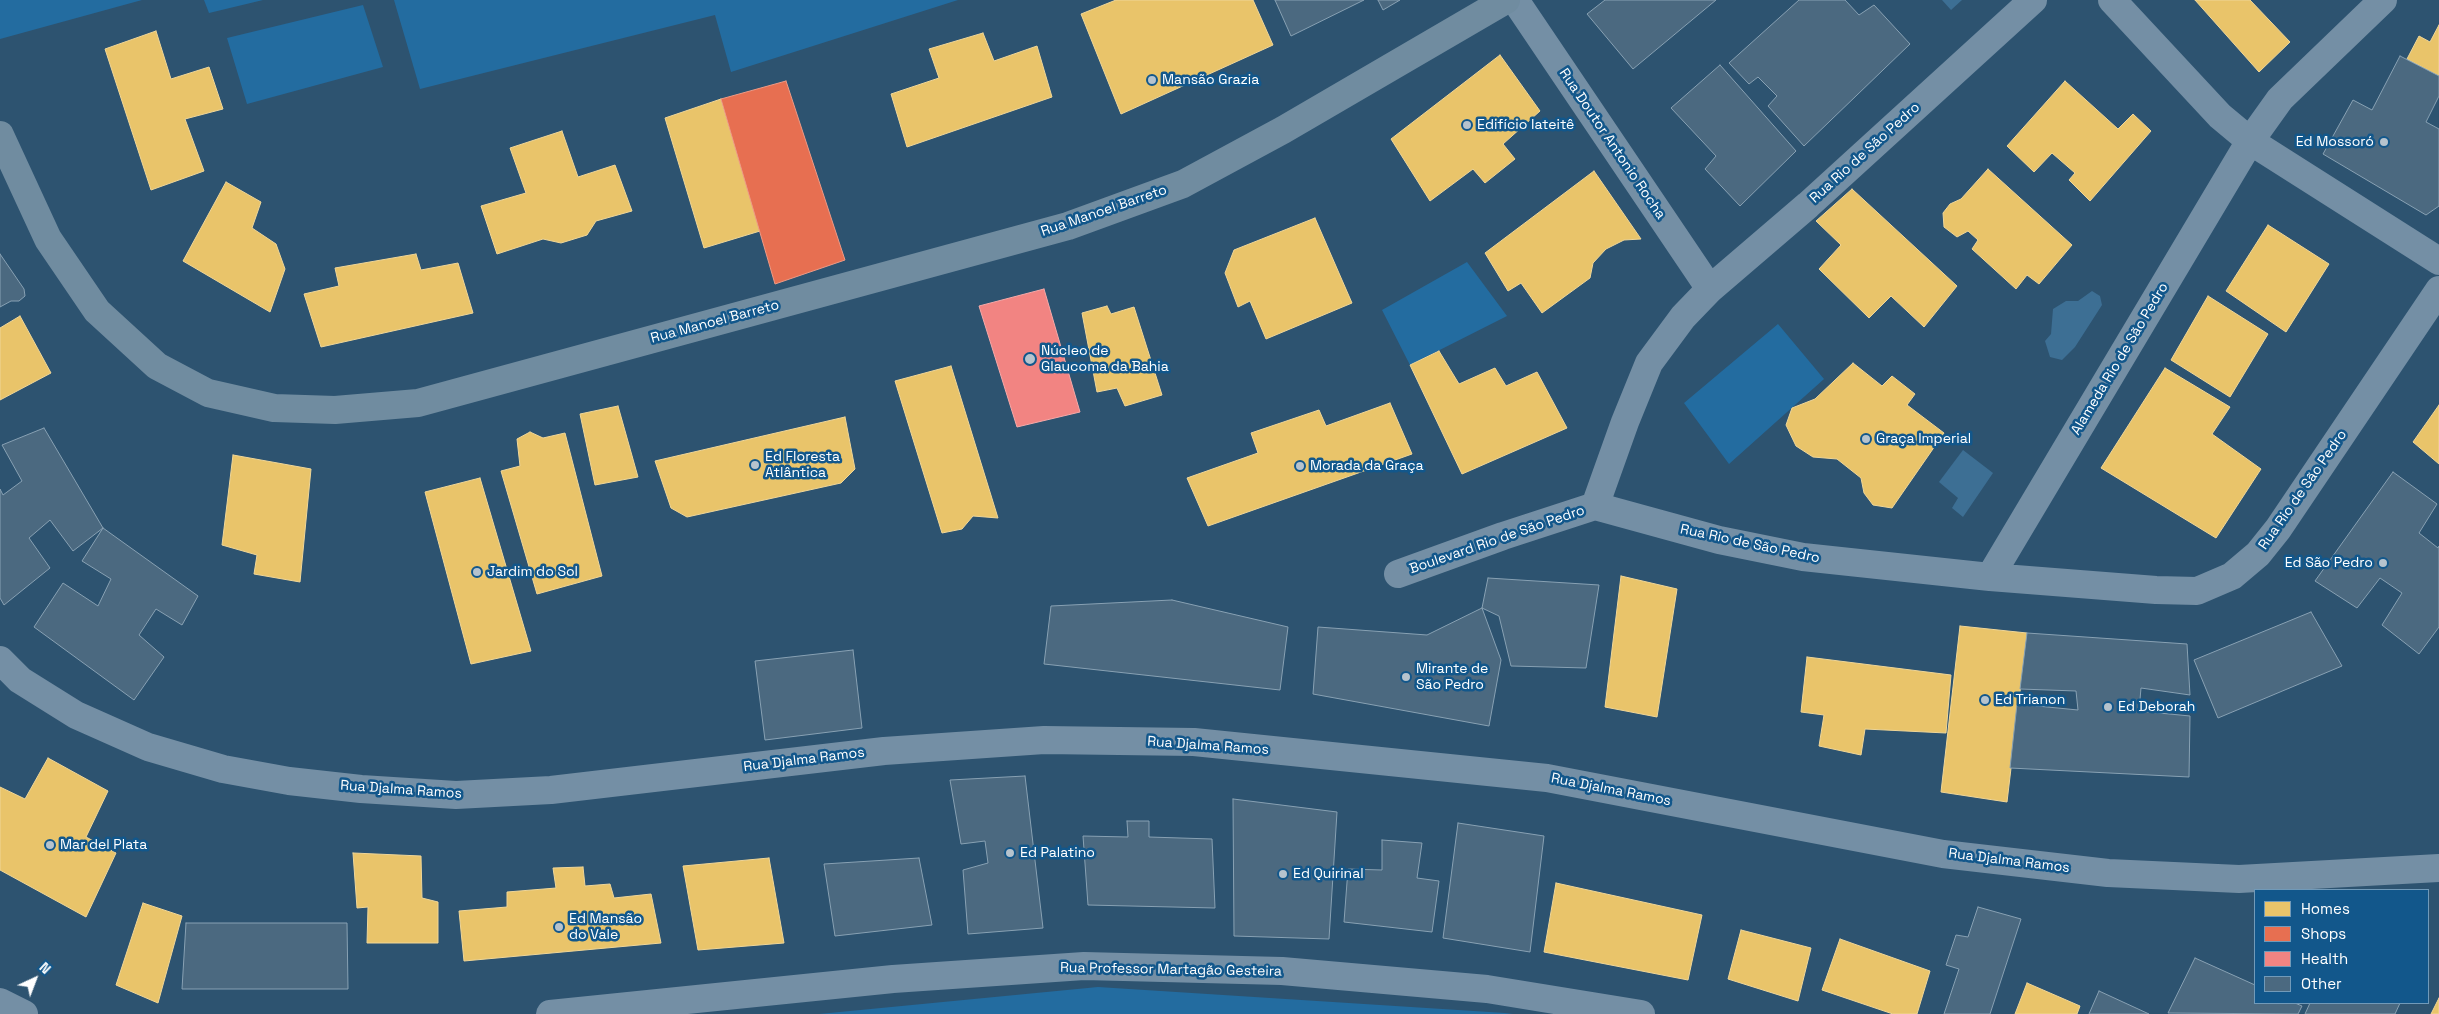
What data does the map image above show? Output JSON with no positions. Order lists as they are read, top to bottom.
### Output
{
  "streets": {
    "street": [
      "Rua Doutor Antonio Rocha",
      "Rua Rio de São Pedro",
      "Rua Manoel Barreto",
      "Alameda Rio de São Pedro",
      "Boulevard Rio de São Pedro",
      "Rua Djalma Ramos",
      "Rua Professor Martagão Gesteira"
    ]
  },
  "crossings": [
    ["Rua Doutor Antonio Rocha", "Rua Rio de São Pedro"],
    ["Rua Rio de São Pedro", "Alameda Rio de São Pedro"],
    ["Rua Rio de São Pedro", "Boulevard Rio de São Pedro"]
  ],
  "places": [
    "Mansão Grazia",
    "Edifício Iateitê",
    "Ed Mossoró",
    "Núcleo de Glaucoma da Bahia",
    "Graça Imperial",
    "Ed Floresta Atlântica",
    "Morada da Graça",
    "Ed São Pedro",
    "Jardim do Sol",
    "Mirante de São Pedro",
    "Ed Trianon",
    "Ed Deborah",
    "Mar del Plata",
    "Ed Palatino",
    "Ed Quirinal",
    "Ed Mansão do Vale"
  ],
  "legend": [
    "Homes",
    "Shops",
    "Health",
    "Other"
  ],
  "north": "top right"
}
